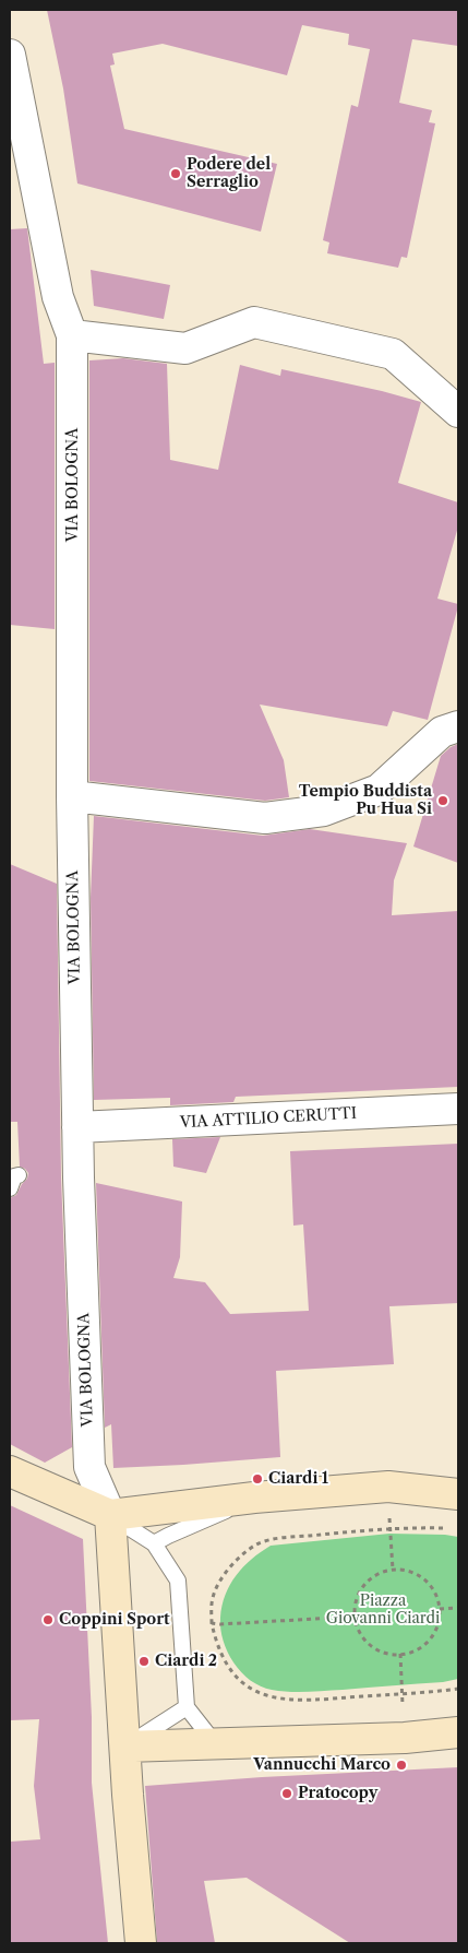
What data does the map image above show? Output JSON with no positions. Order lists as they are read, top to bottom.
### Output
{
  "streets": {
    "street": ["VIA BOLOGNA", "VIA ATTILIO CERUTTI"]
  },
  "crossings": [
    ["VIA BOLOGNA", "VIA ATTILIO CERUTTI"]
  ],
  "parks": ["Piazza Giovanni Ciardi"],
  "places": [
    "Podere del Serraglio",
    "Tempio Buddista Pu Hua Si",
    "Ciardi 1",
    "Coppini Sport",
    "Ciardi 2",
    "Vannucchi Marco",
    "Pratocopy"
  ]
}
